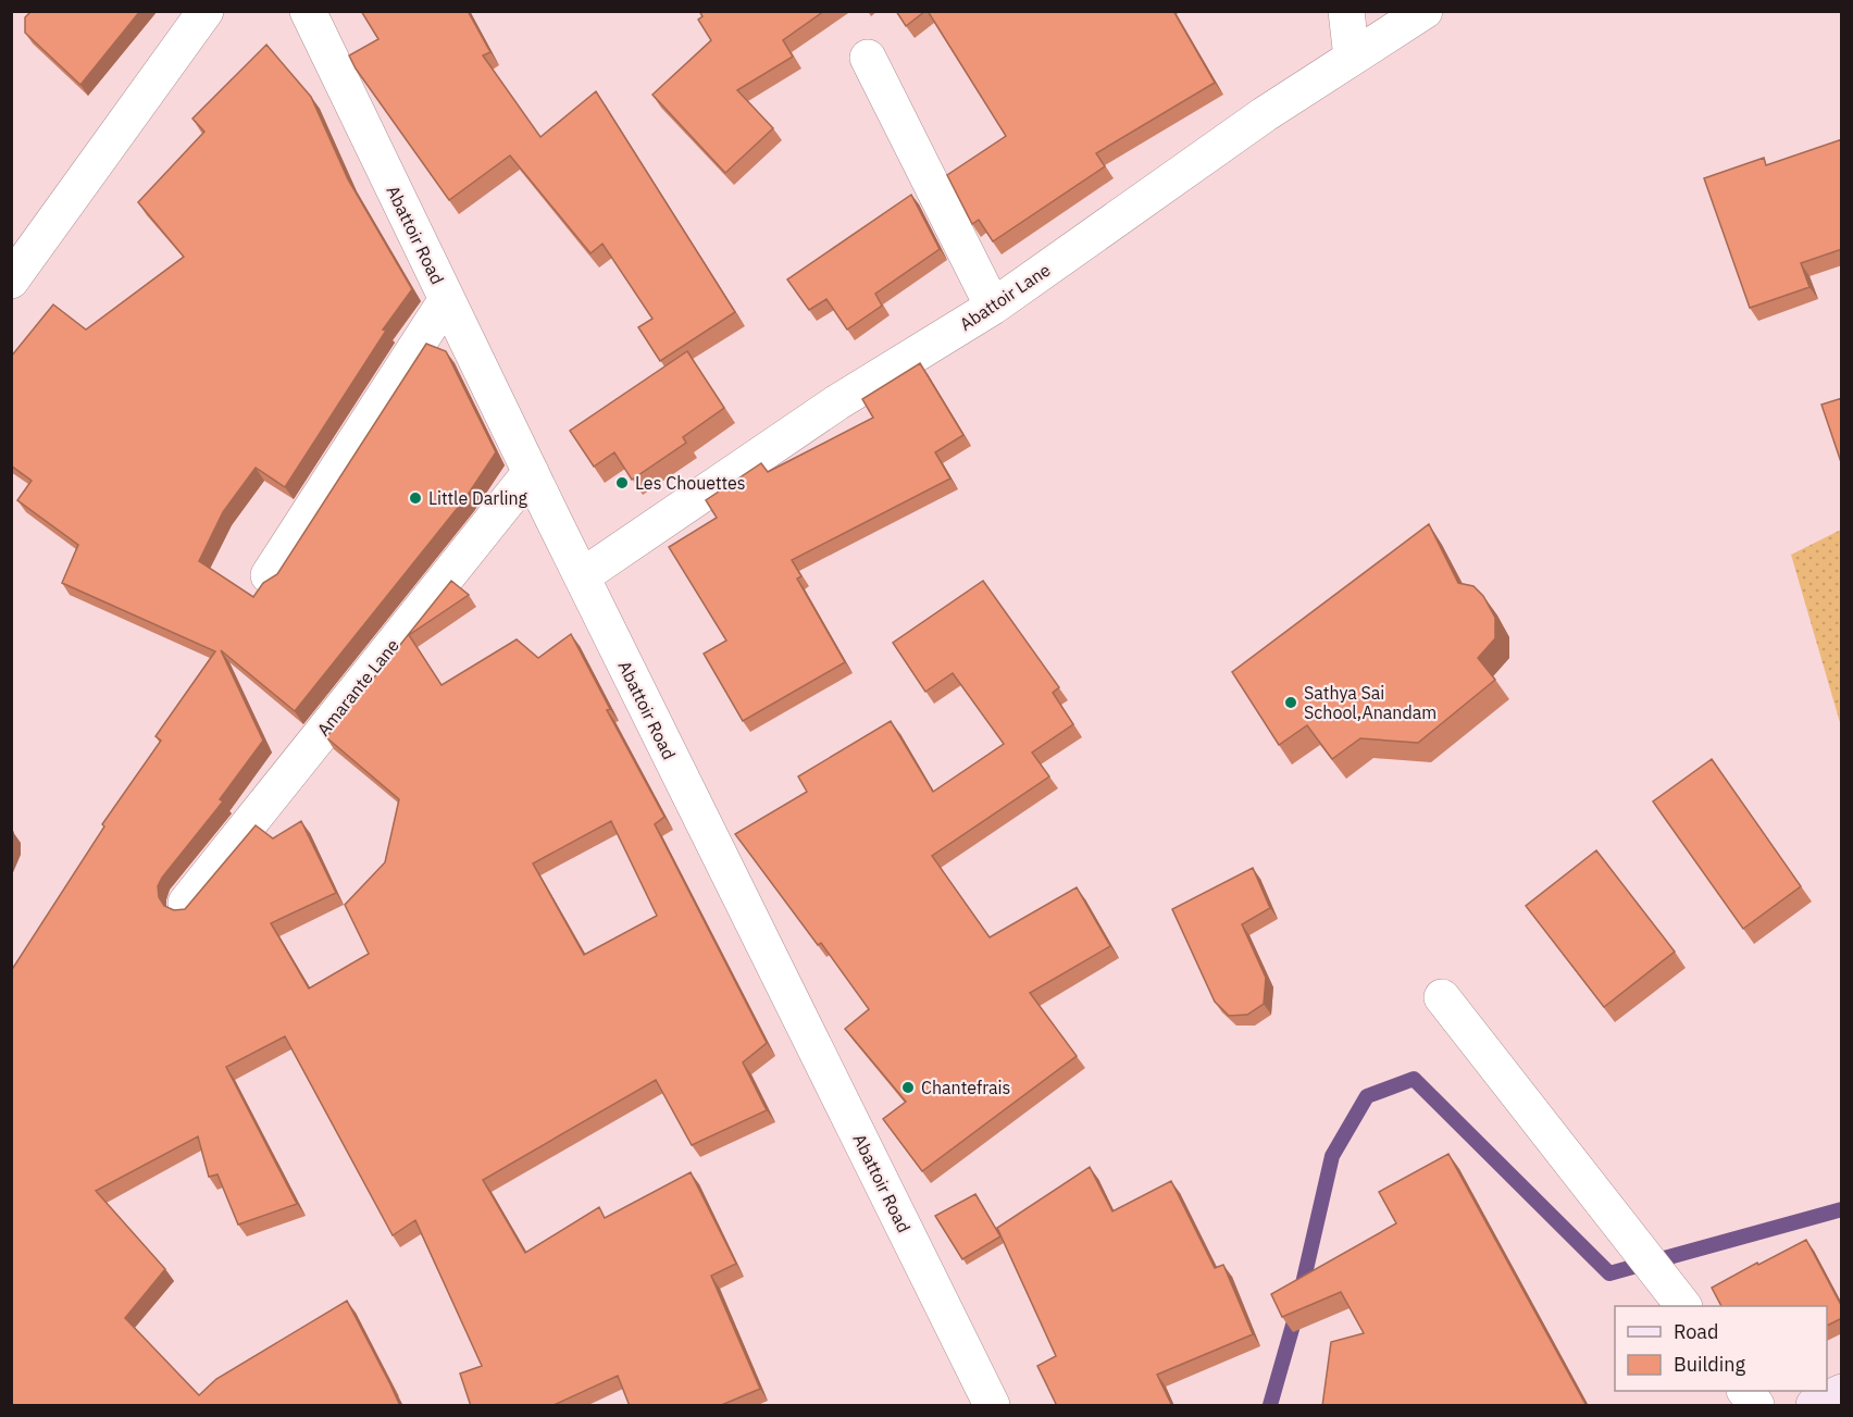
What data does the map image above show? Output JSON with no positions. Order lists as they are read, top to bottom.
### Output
{
  "streets": {
    "street": ["Abattoir Road", "Abattoir Lane", "Amarante Lane"]
  },
  "crossings": [
    ["Abattoir Road", "Abattoir Lane"],
    ["Abattoir Road", "Amarante Lane"]
  ],
  "places": [
    "Les Chouettes",
    "Little Darling",
    "Sathya Sai School,Anandam",
    "Chantefrais"
  ],
  "legend": ["Road", "Building"]
}
